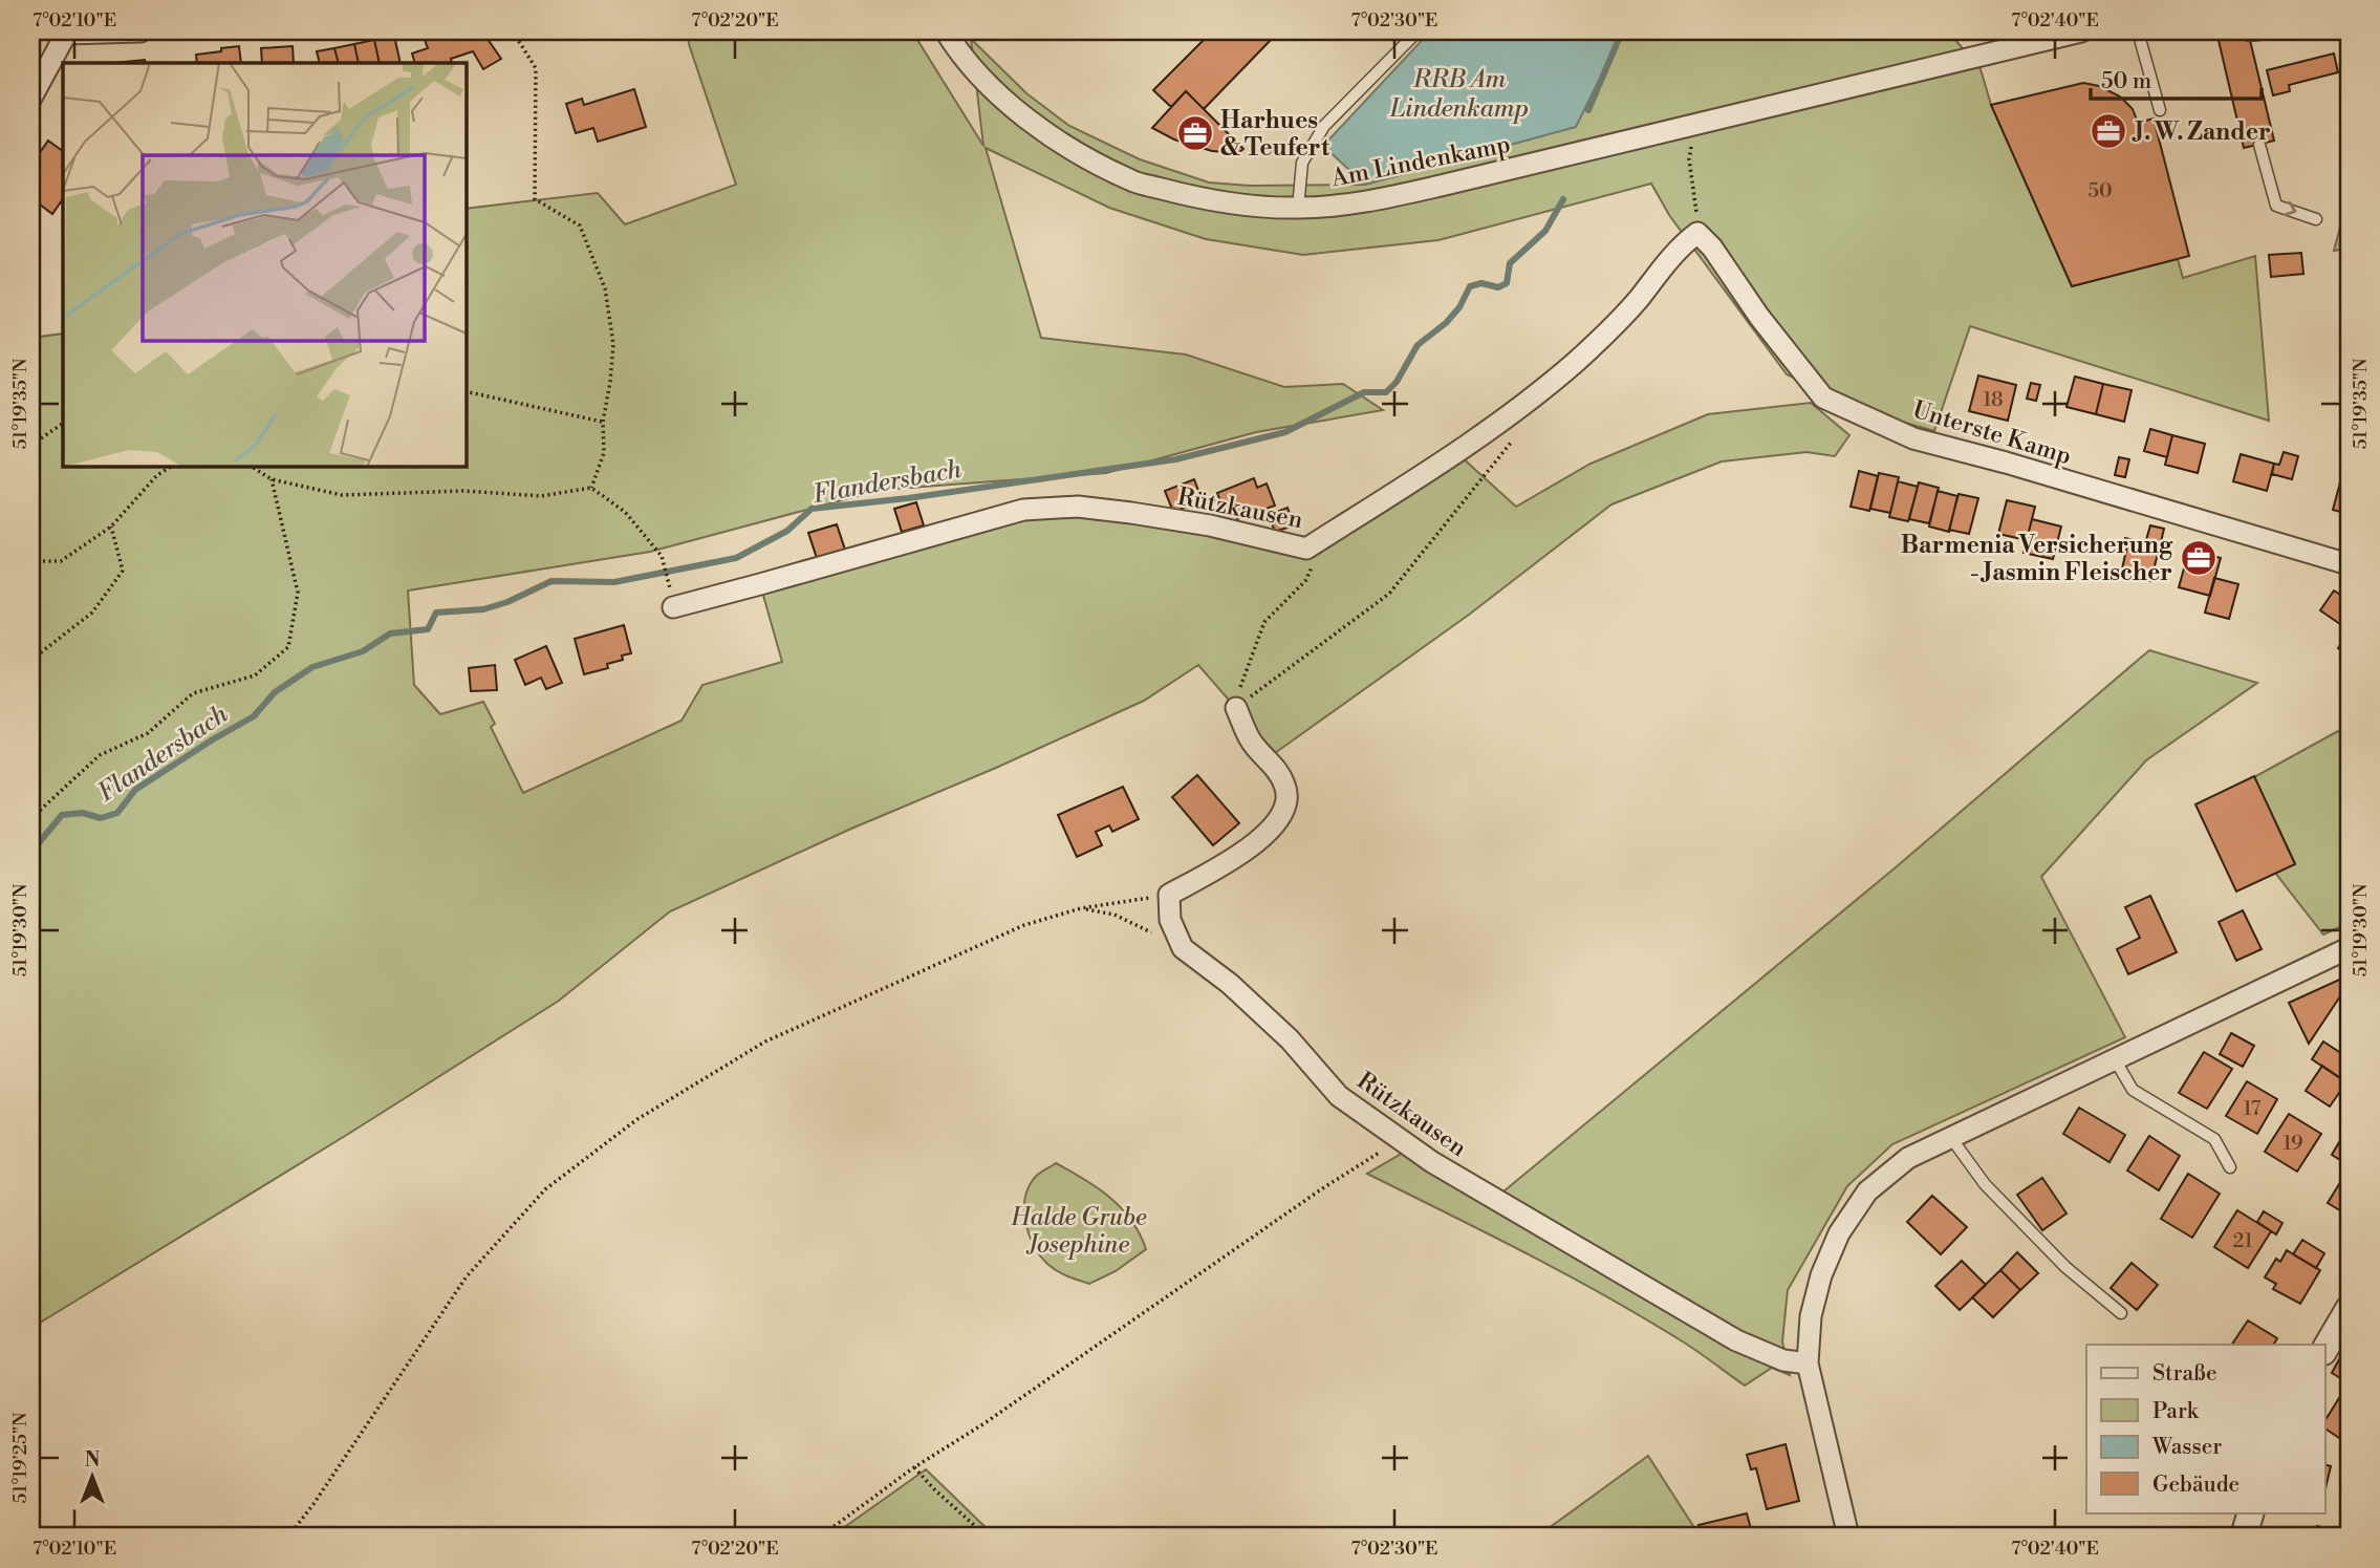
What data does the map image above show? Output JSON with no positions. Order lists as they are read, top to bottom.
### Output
{
  "streets": {
    "street": ["Am Lindenkamp", "Unterste Kamp", "Rützkausen"]
  },
  "crossings": [
    ["Unterste Kamp", "Rützkausen"]
  ],
  "water": ["RRB Am Lindenkamp", "Flandersbach"],
  "parks": ["Halde Grube Josephine"],
  "places": {
    "office": ["J. W. Zander", "Harhues & Teufert", "Barmenia Versicherung - Jasmin Fleischer"]
  },
  "house_numbers": [
    "50",
    "18",
    "17",
    "19",
    "21"
  ],
  "legend": [
    "Straße",
    "Park",
    "Wasser",
    "Gebäude"
  ],
  "scale_bar": "50 m",
  "north": "top",
  "coordinates": [
    "7°02'10\"E",
    "7°02'20\"E",
    "7°02'30\"E",
    "7°02'40\"E",
    "51°19'35\"N",
    "51°19'30\"N",
    "51°19'25\"N"
  ]
}
